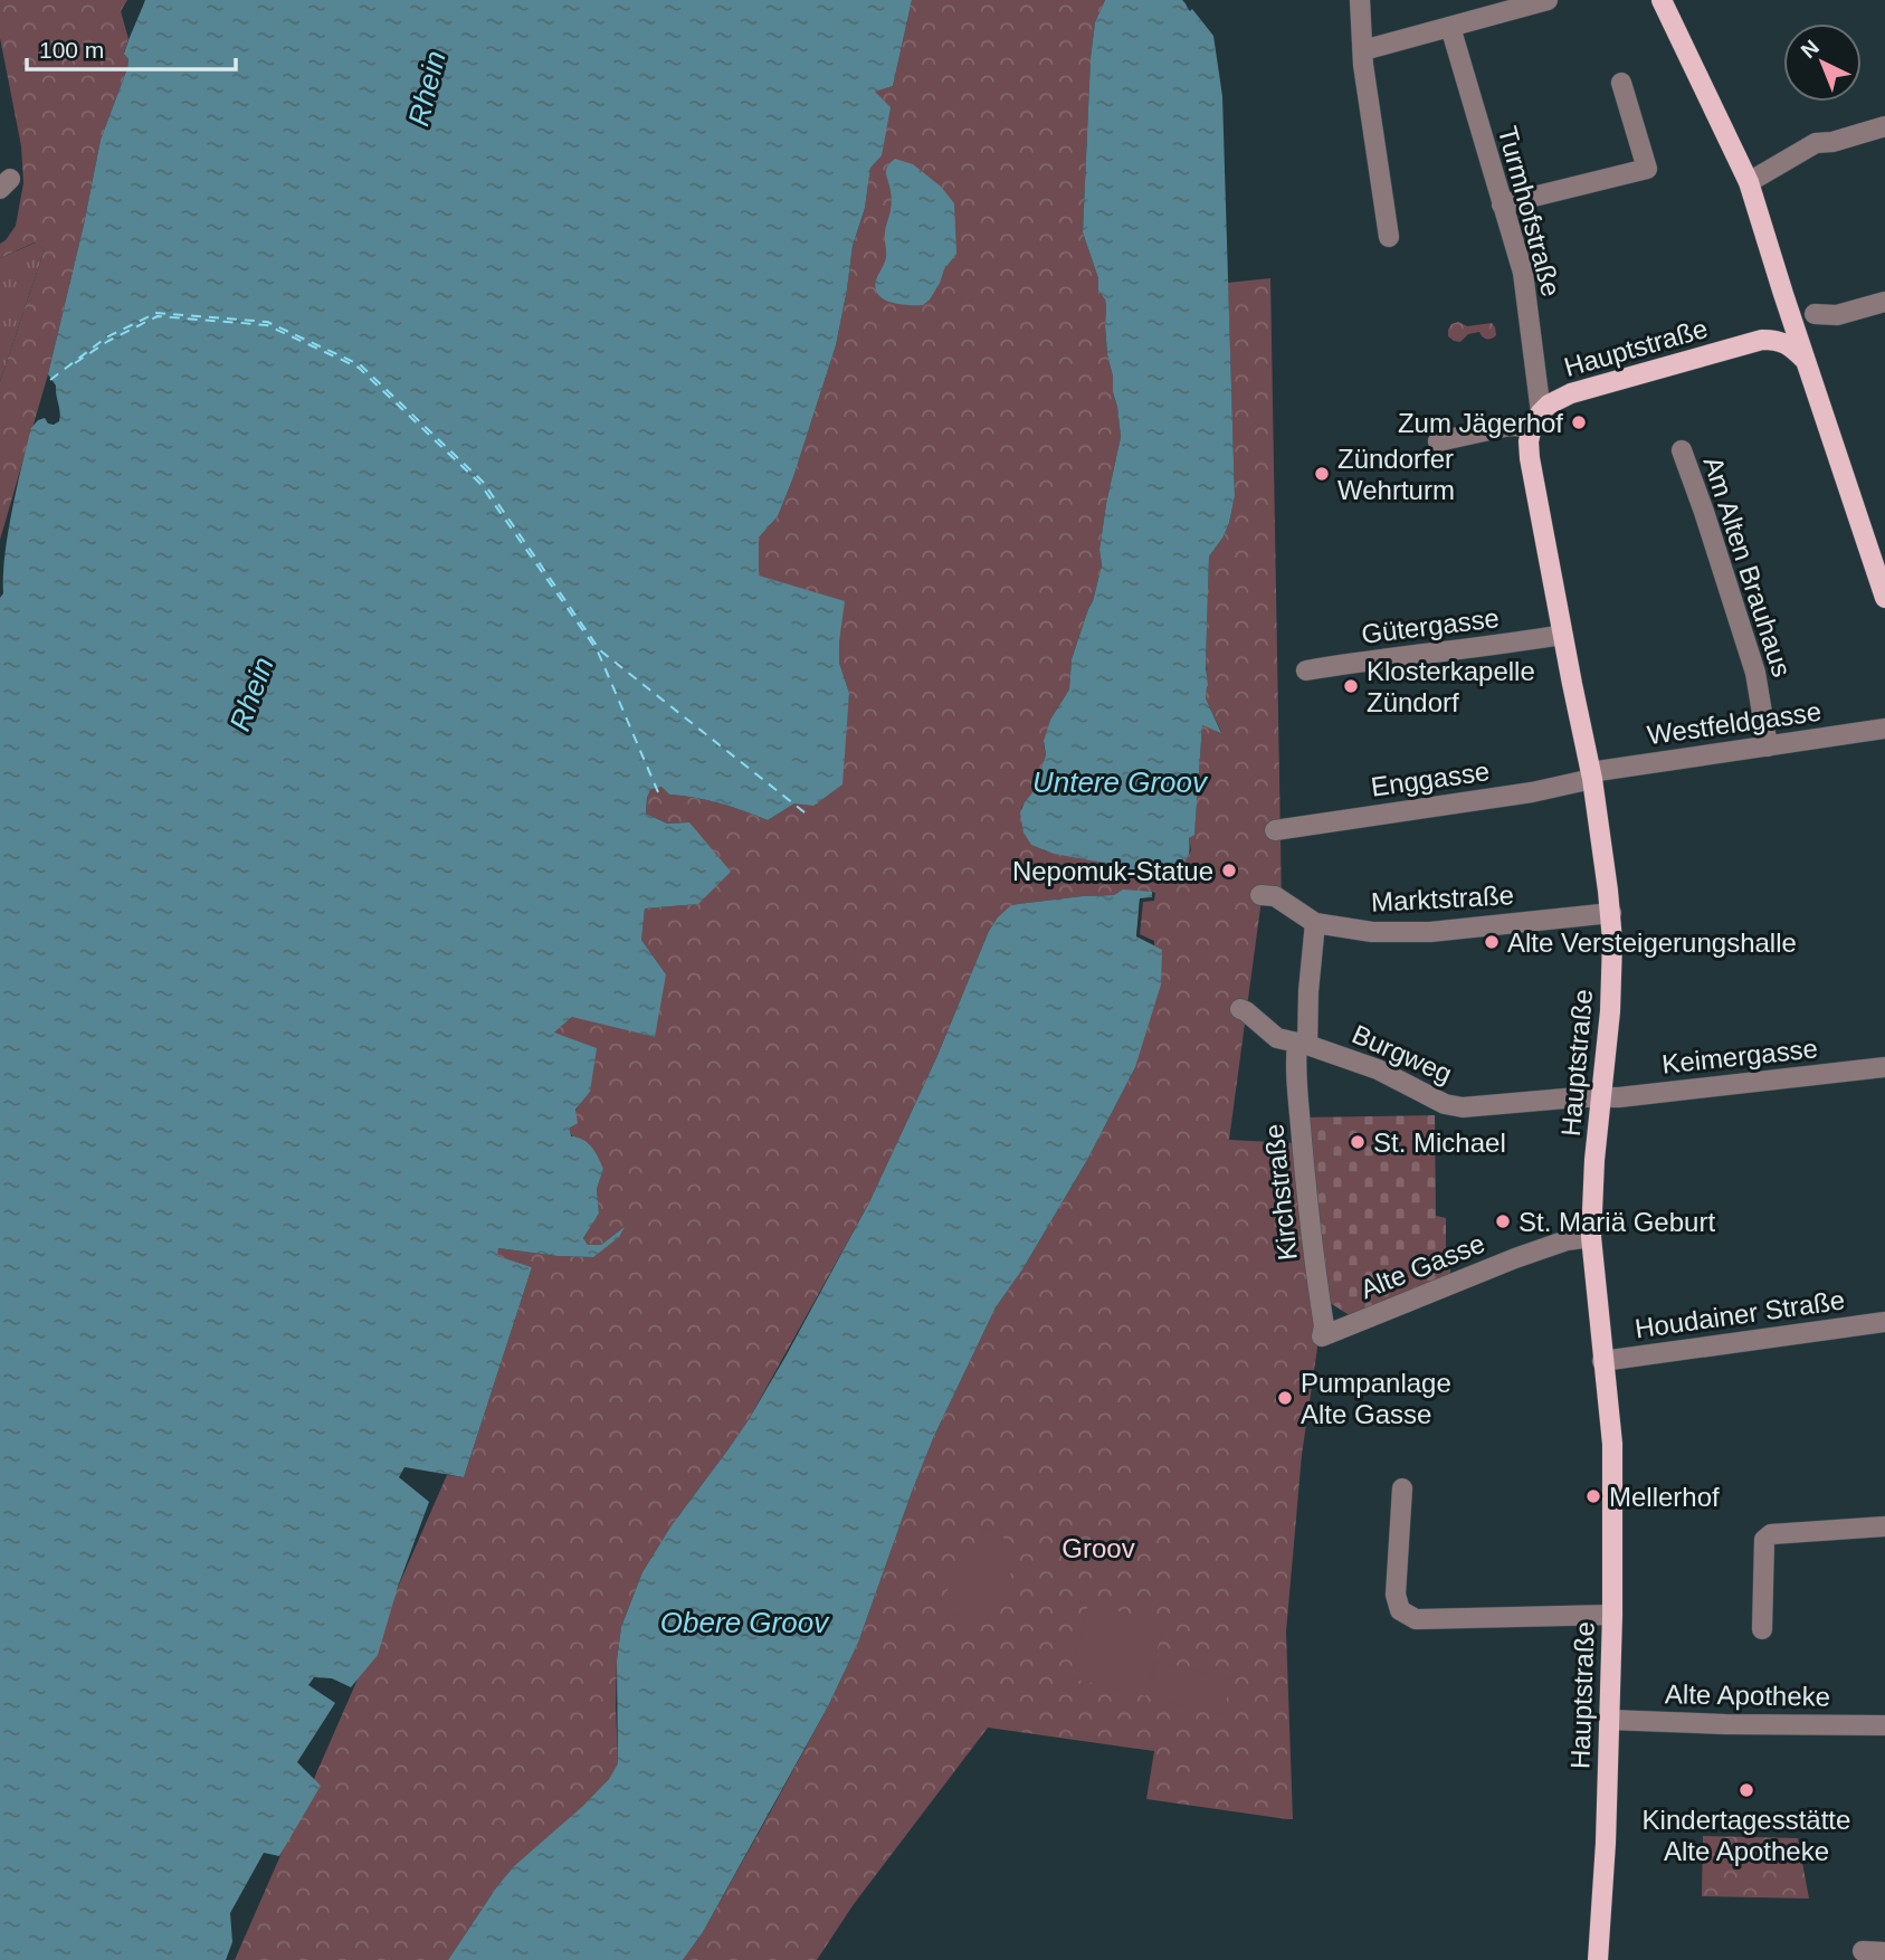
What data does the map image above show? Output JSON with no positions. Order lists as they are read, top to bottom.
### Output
{
  "streets": {
    "main road": ["Hauptstraße"],
    "street": [
      "Turmhofstraße",
      "Am Alten Brauhaus",
      "Gütergasse",
      "Westfeldgasse",
      "Enggasse",
      "Marktstraße",
      "Burgweg",
      "Keimergasse",
      "Kirchstraße",
      "Alte Gasse",
      "Houdainer Straße",
      "Alte Apotheke"
    ]
  },
  "crossings": [
    ["Turmhofstraße", "Hauptstraße"],
    ["Hauptstraße", "Gütergasse"],
    ["Hauptstraße", "Westfeldgasse"],
    ["Hauptstraße", "Enggasse"],
    ["Hauptstraße", "Marktstraße"],
    ["Hauptstraße", "Burgweg"],
    ["Hauptstraße", "Keimergasse"],
    ["Hauptstraße", "Alte Gasse"],
    ["Hauptstraße", "Houdainer Straße"],
    ["Hauptstraße", "Alte Apotheke"],
    ["Am Alten Brauhaus", "Westfeldgasse"],
    ["Westfeldgasse", "Enggasse"],
    ["Marktstraße", "Kirchstraße"],
    ["Burgweg", "Keimergasse"],
    ["Burgweg", "Kirchstraße"],
    ["Kirchstraße", "Alte Gasse"]
  ],
  "water": ["Rhein", "Untere Groov", "Obere Groov"],
  "parks": ["Groov"],
  "places": [
    "Zum Jägerhof",
    "Zündorfer Wehrturm",
    "Klosterkapelle Zündorf",
    "Nepomuk-Statue",
    "Alte Versteigerungshalle",
    "St. Michael",
    "St. Mariä Geburt",
    "Pumpanlage Alte Gasse",
    "Mellerhof",
    "Kindertagesstätte Alte Apotheke"
  ],
  "scale_bar": "100 m",
  "north": "top left"
}
